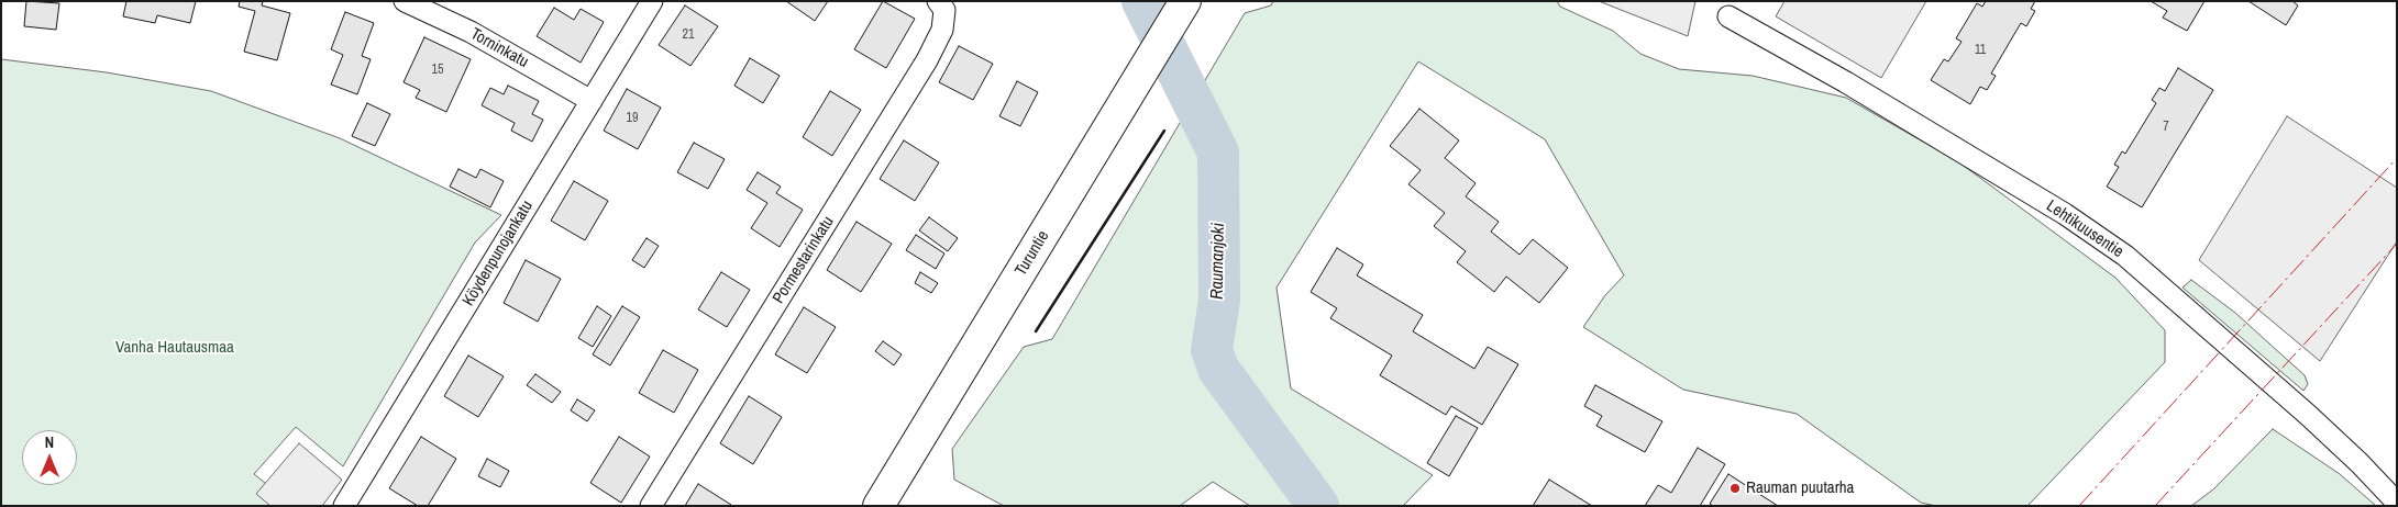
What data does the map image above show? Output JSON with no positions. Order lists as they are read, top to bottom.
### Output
{
  "streets": {
    "highway": ["Turuntie"],
    "street": [
      "Torninkatu",
      "Lehtikuusentie",
      "Köydenpunojankatu",
      "Pormestarinkatu"
    ]
  },
  "crossings": [
    ["Torninkatu", "Köydenpunojankatu"]
  ],
  "water": ["Raumanjoki"],
  "parks": ["Vanha Hautausmaa"],
  "places": ["Rauman puutarha"],
  "house_numbers": [
    "21",
    "11",
    "15",
    "19",
    "7"
  ],
  "north": "top"
}
